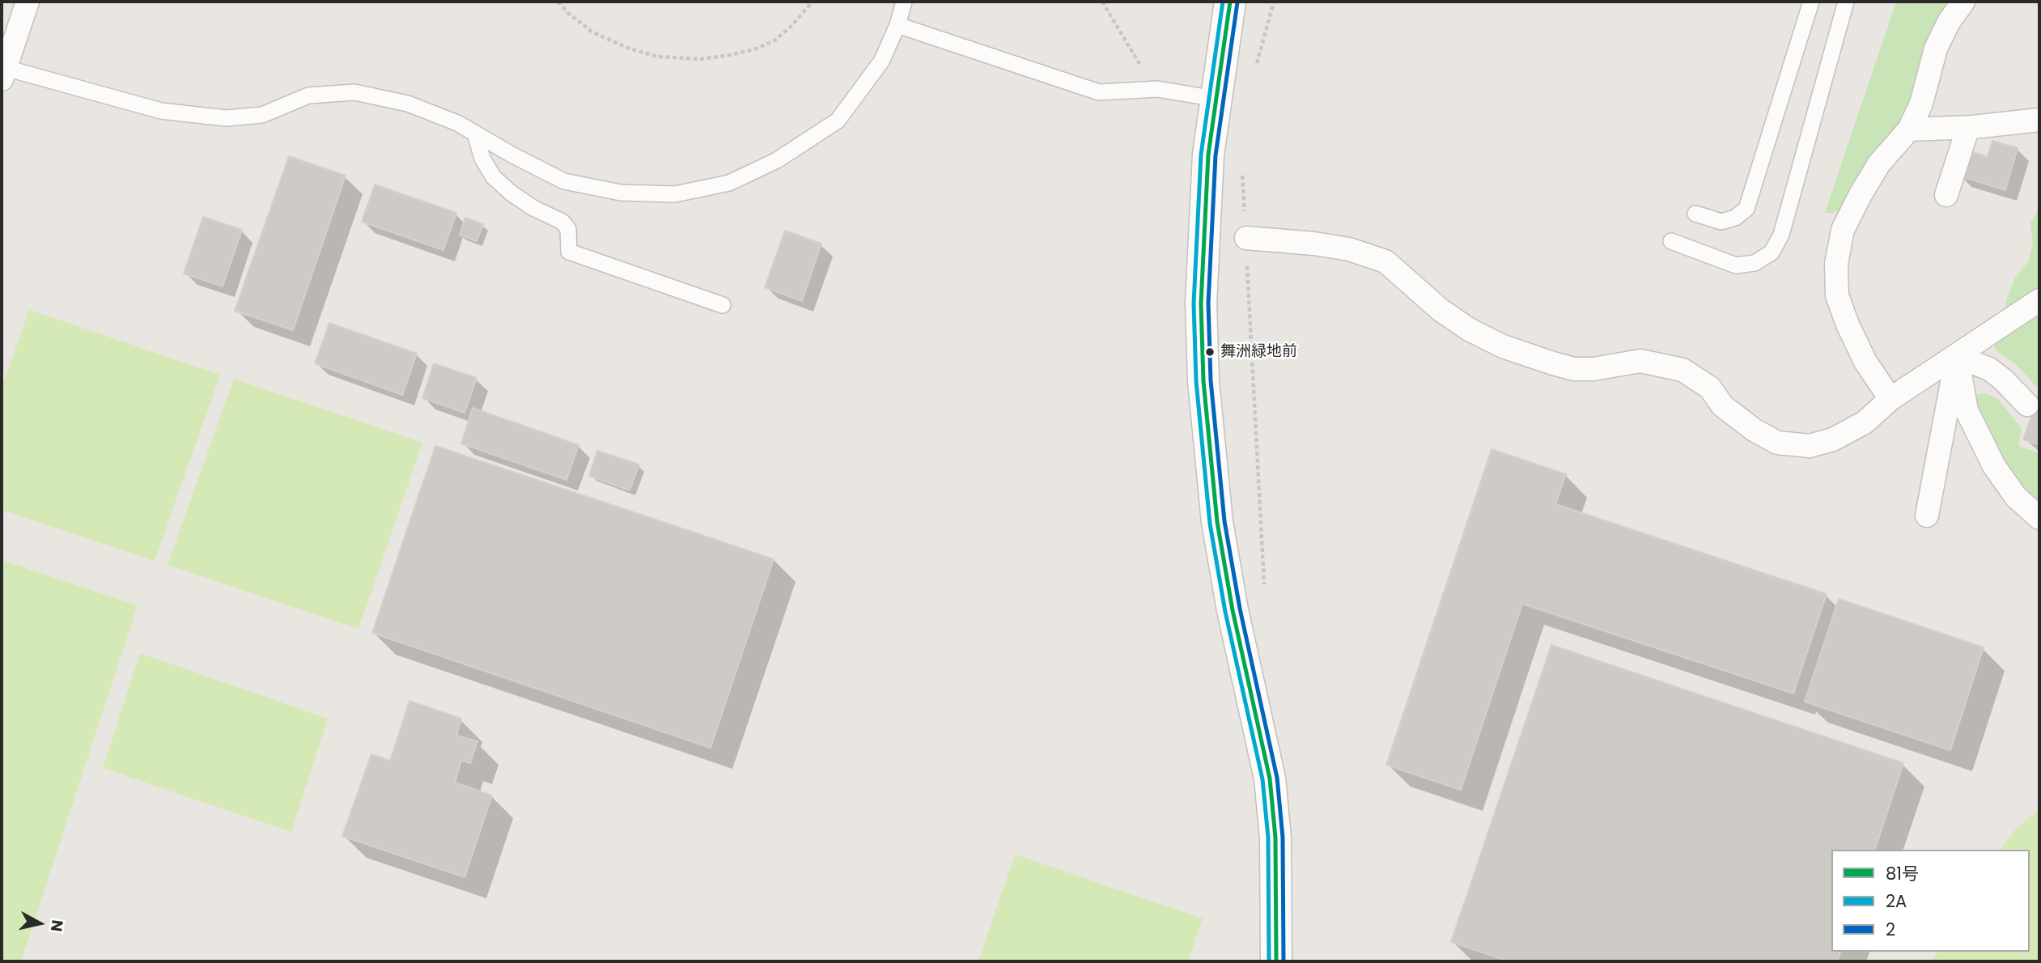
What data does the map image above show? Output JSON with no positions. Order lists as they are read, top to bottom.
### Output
{
  "places": ["舞洲緑地前"],
  "lines": ["transit line 81号", "transit line 2A", "transit line 2"],
  "legend": ["81号", "2A", "2"],
  "north": "right"
}
